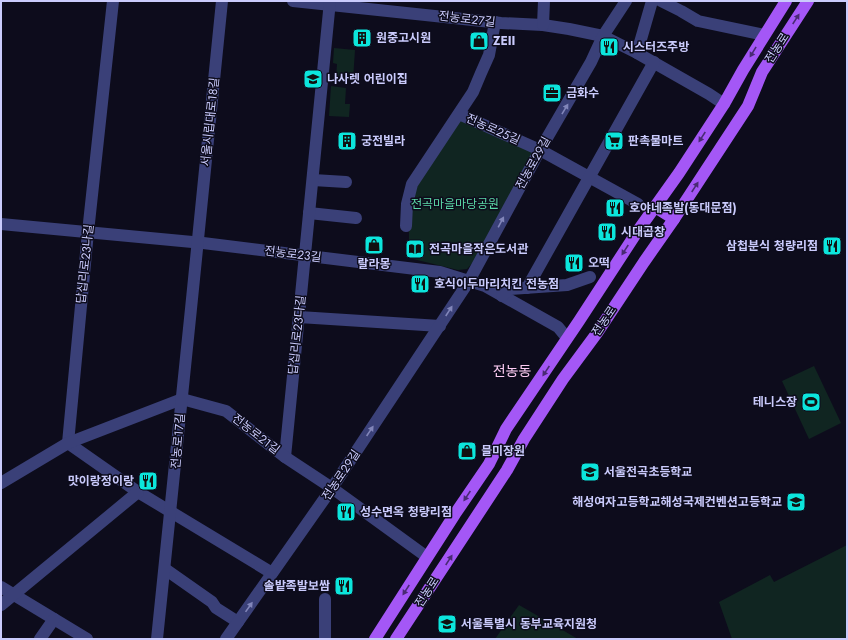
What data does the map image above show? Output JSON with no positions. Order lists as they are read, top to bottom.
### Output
{
  "streets": {
    "main road": ["전농로"],
    "street": [
      "전농로27길",
      "서울시립대로18길",
      "전농로25길",
      "전농로29길",
      "전농로23길",
      "답십리로23나길",
      "답십리로23다길",
      "전농로21길",
      "전농로17길"
    ]
  },
  "crossings": [
    ["전농로27길", "전농로"],
    ["전농로27길", "전농로25길"],
    ["전농로27길", "전농로29길"],
    ["전농로27길", "답십리로23다길"],
    ["전농로", "전농로23길"],
    ["전농로", "전농로21길"],
    ["서울시립대로18길", "전농로23길"],
    ["서울시립대로18길", "전농로17길"],
    ["전농로25길", "전농로29길"],
    ["전농로29길", "전농로23길"],
    ["전농로29길", "전농로21길"],
    ["전농로23길", "답십리로23나길"],
    ["전농로23길", "답십리로23다길"],
    ["전농로23길", "전농로17길"],
    ["답십리로23다길", "전농로21길"],
    ["전농로21길", "전농로17길"]
  ],
  "districts": ["전농동"],
  "parks": ["전곡마을마당공원"],
  "places": {
    "building": ["원중고시원", "궁전빌라"],
    "shop": ["ZEII", "랄라몽", "믈미장원"],
    "restaurant": [
      "시스터즈주방",
      "호야네족발(동대문점)",
      "시대곱창",
      "삼첩분식 청량리점",
      "오떡",
      "호식이두마리치킨 전농점",
      "맛이랑정이랑",
      "성수면옥 청량리점",
      "솔밭족발보쌈"
    ],
    "school or university": [
      "나사렛 어린이집",
      "서울전곡초등학교",
      "해성여자고등학교해성국제컨벤션고등학교",
      "서울특별시 동부교육지원청"
    ],
    "office": ["금화수"],
    "supermarket": ["판촉물마트"],
    "library": ["전곡마을작은도서관"],
    "sports": ["테니스장"]
  }
}
